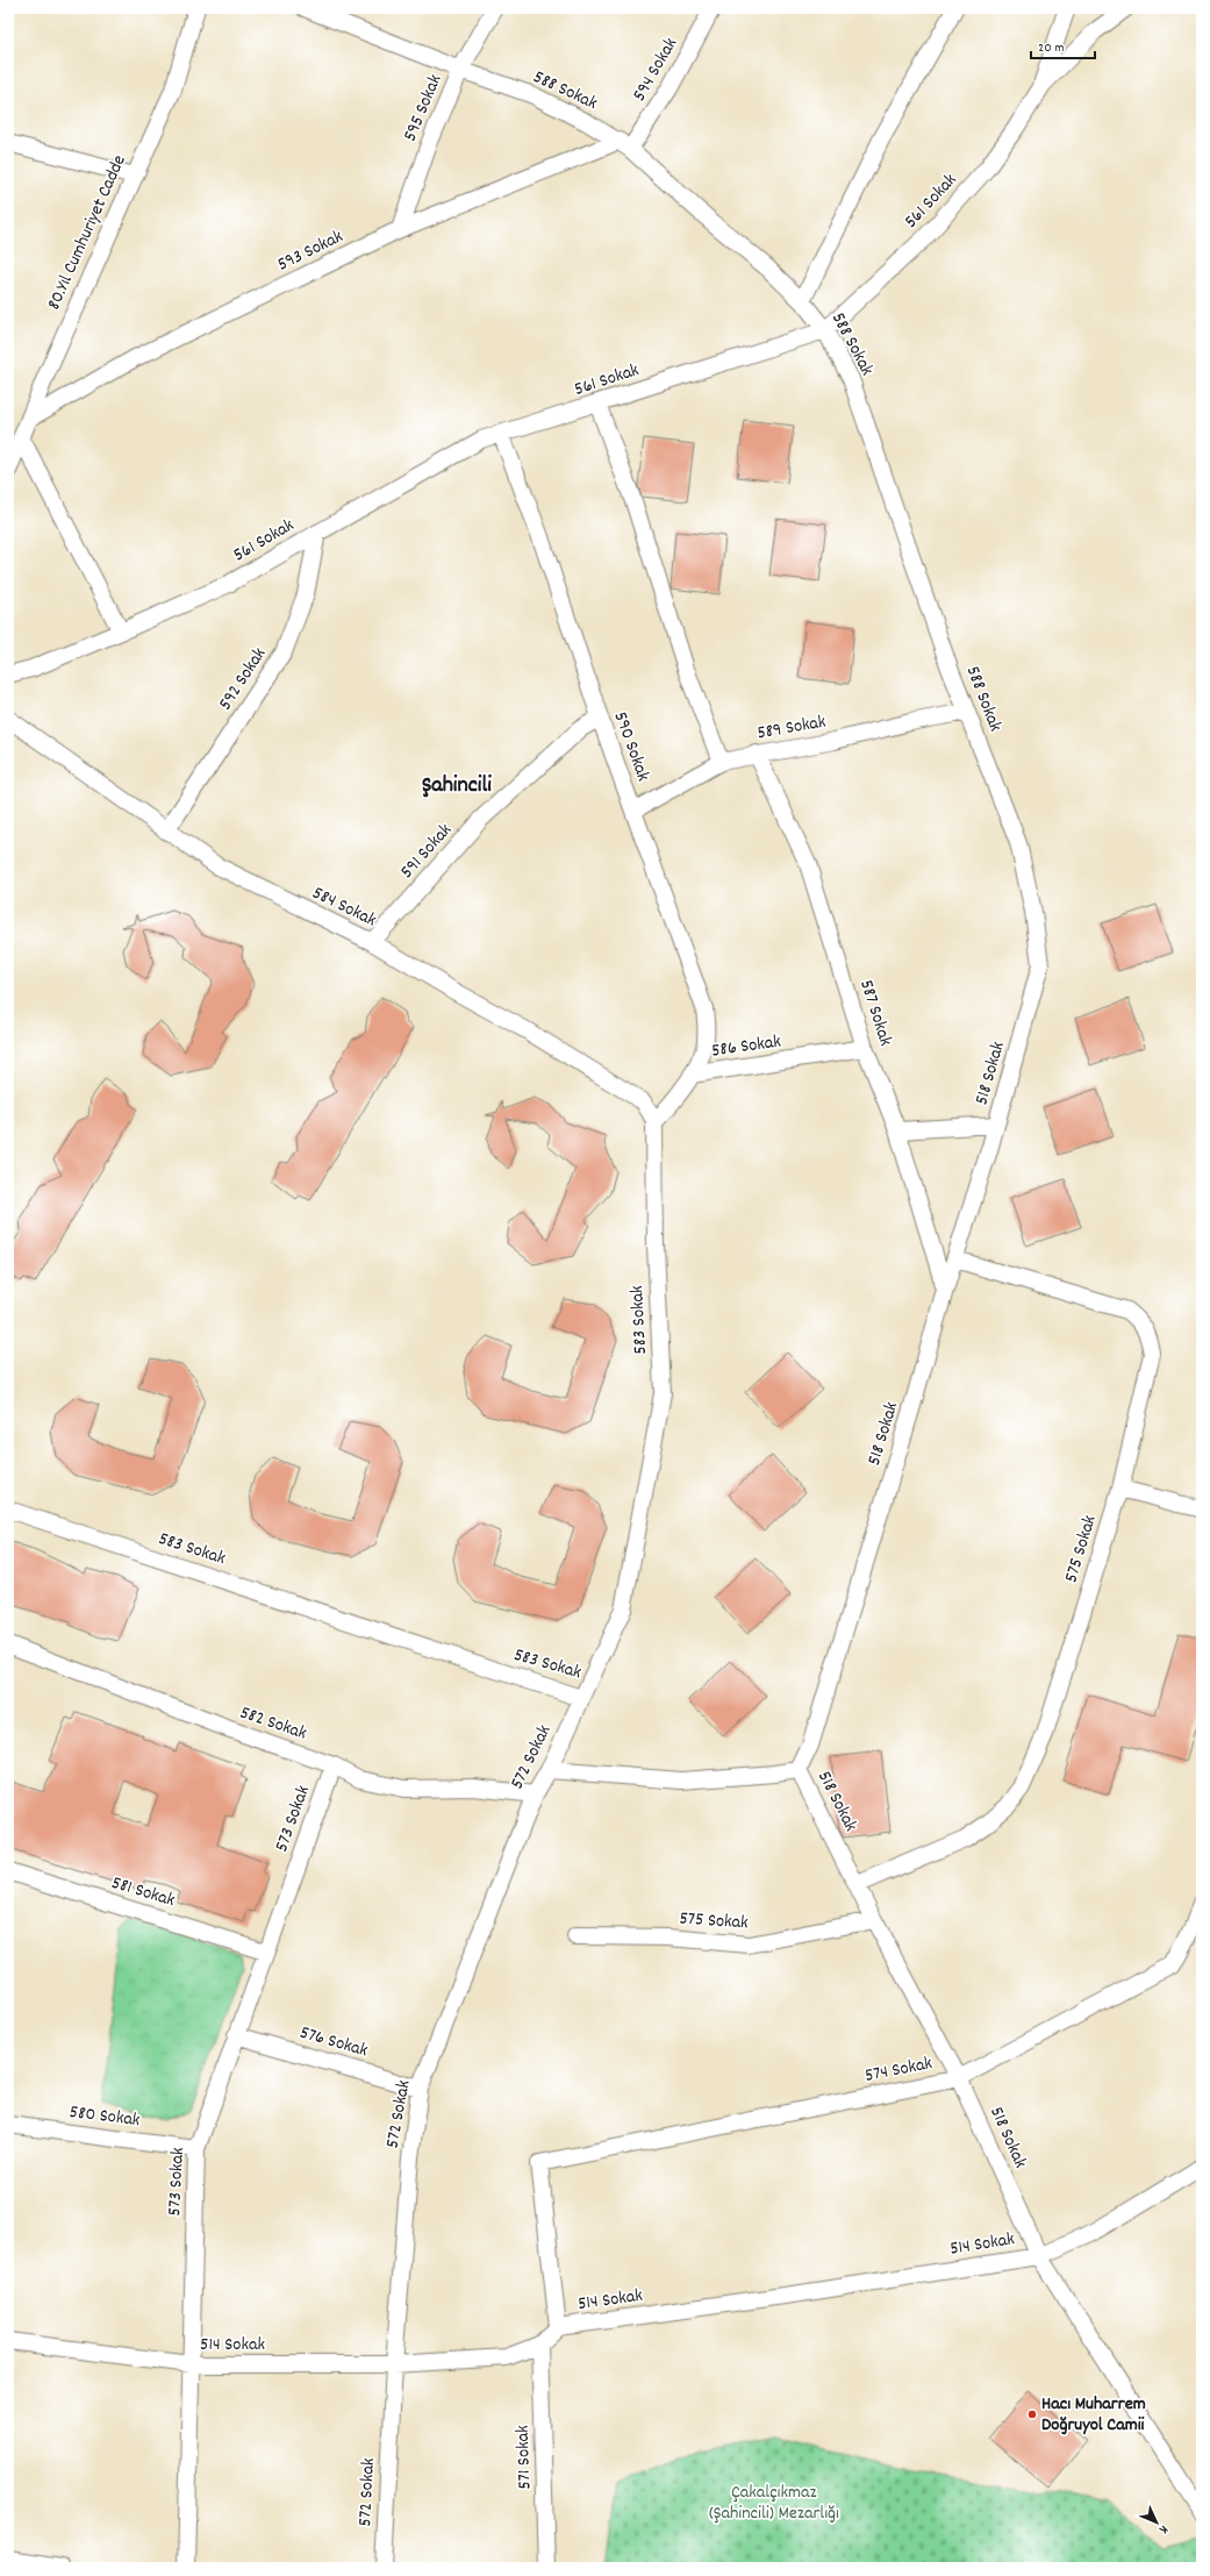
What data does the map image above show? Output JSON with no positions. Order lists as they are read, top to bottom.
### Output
{
  "streets": {
    "street": [
      "594 Sokak",
      "588 Sokak",
      "595 Sokak",
      "561 Sokak",
      "80.Yıl Cumhuriyet Cadde",
      "593 Sokak",
      "592 Sokak",
      "589 Sokak",
      "590 Sokak",
      "591 Sokak",
      "584 Sokak",
      "587 Sokak",
      "586 Sokak",
      "518 Sokak",
      "583 Sokak",
      "575 Sokak",
      "582 Sokak",
      "572 Sokak",
      "573 Sokak",
      "581 Sokak",
      "576 Sokak",
      "574 Sokak",
      "580 Sokak",
      "514 Sokak",
      "571 Sokak"
    ]
  },
  "crossings": [
    ["594 Sokak", "588 Sokak"],
    ["594 Sokak", "593 Sokak"],
    ["588 Sokak", "595 Sokak"],
    ["588 Sokak", "561 Sokak"],
    ["588 Sokak", "593 Sokak"],
    ["588 Sokak", "589 Sokak"],
    ["588 Sokak", "518 Sokak"],
    ["595 Sokak", "593 Sokak"],
    ["561 Sokak", "592 Sokak"],
    ["561 Sokak", "590 Sokak"],
    ["80.Yıl Cumhuriyet Cadde", "593 Sokak"],
    ["592 Sokak", "584 Sokak"],
    ["589 Sokak", "590 Sokak"],
    ["589 Sokak", "587 Sokak"],
    ["590 Sokak", "591 Sokak"],
    ["590 Sokak", "586 Sokak"],
    ["591 Sokak", "584 Sokak"],
    ["584 Sokak", "586 Sokak"],
    ["584 Sokak", "583 Sokak"],
    ["587 Sokak", "586 Sokak"],
    ["587 Sokak", "518 Sokak"],
    ["586 Sokak", "583 Sokak"],
    ["518 Sokak", "575 Sokak"],
    ["518 Sokak", "574 Sokak"],
    ["518 Sokak", "514 Sokak"],
    ["583 Sokak", "572 Sokak"],
    ["582 Sokak", "572 Sokak"],
    ["582 Sokak", "573 Sokak"],
    ["572 Sokak", "576 Sokak"],
    ["572 Sokak", "514 Sokak"],
    ["573 Sokak", "581 Sokak"],
    ["573 Sokak", "576 Sokak"],
    ["573 Sokak", "580 Sokak"],
    ["573 Sokak", "514 Sokak"],
    ["574 Sokak", "514 Sokak"],
    ["514 Sokak", "571 Sokak"]
  ],
  "districts": ["Şahincili"],
  "parks": ["Çakalçıkmaz (Şahincili) Mezarlığı"],
  "places": ["Hacı Muharrem Doğruyol Camii"],
  "scale_bar": "20 m",
  "north": "bottom right"
}
